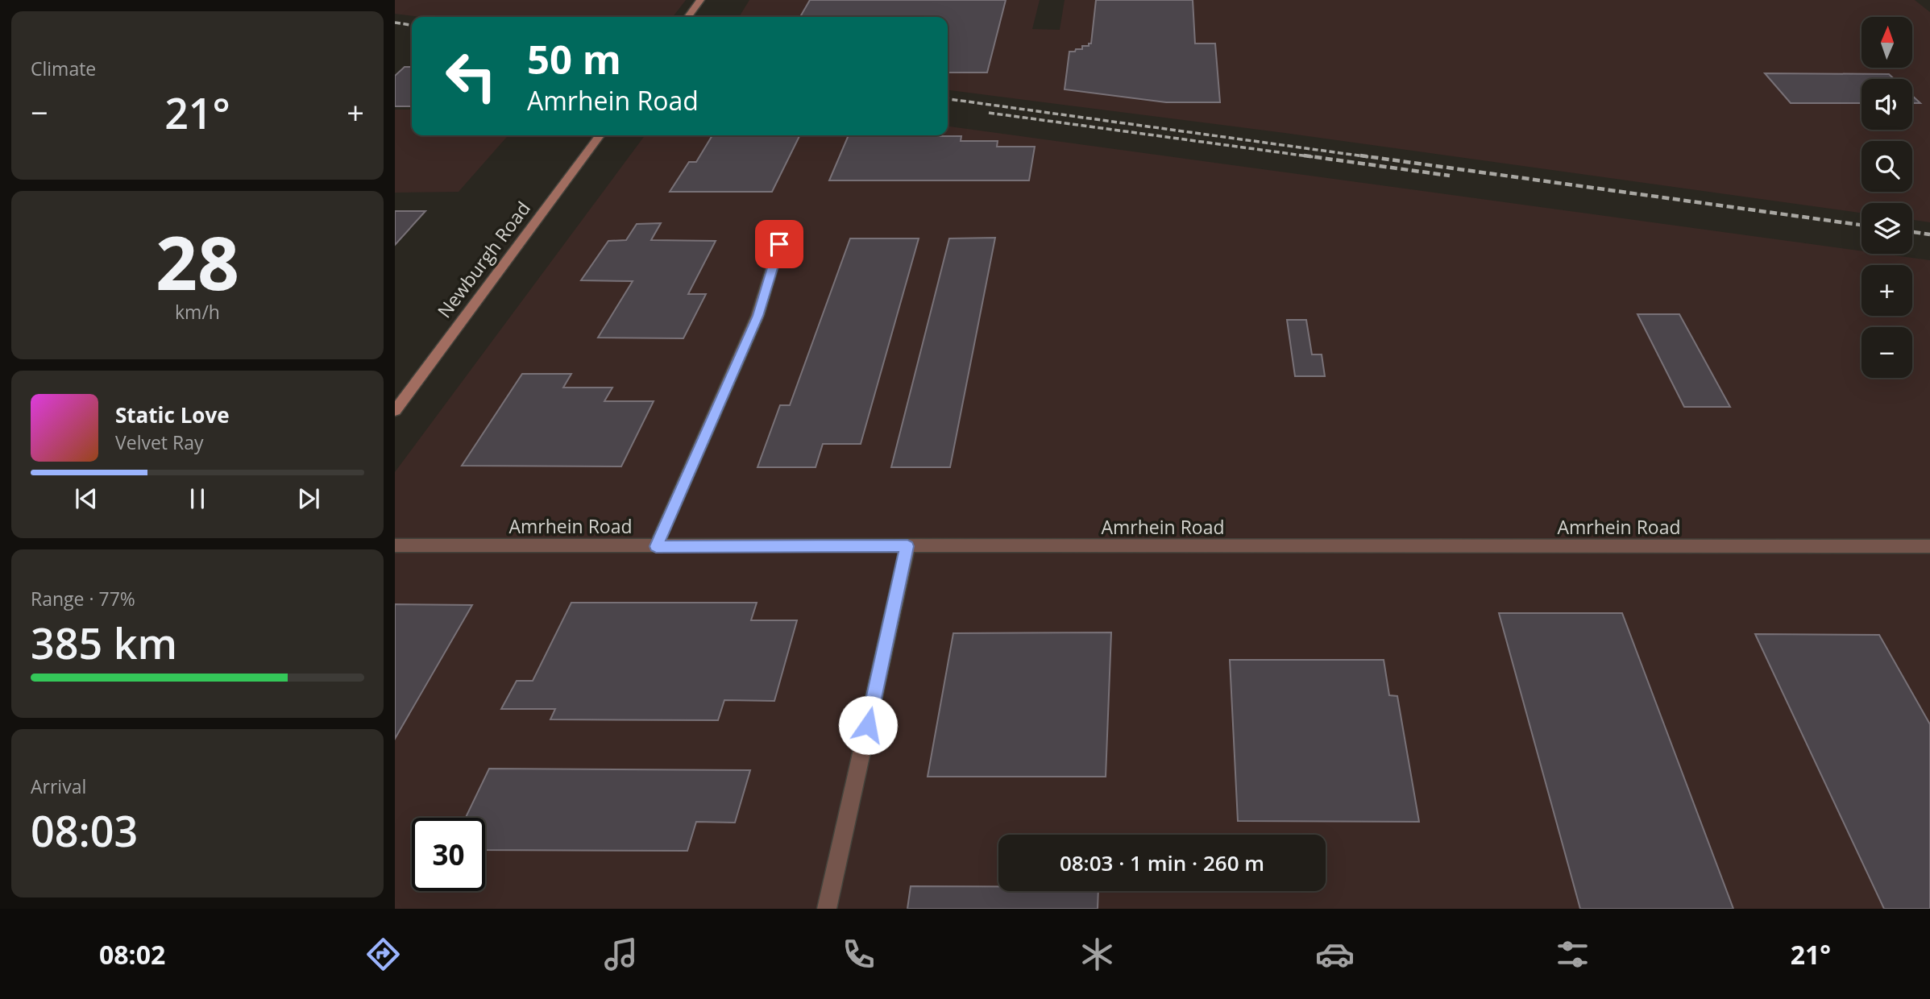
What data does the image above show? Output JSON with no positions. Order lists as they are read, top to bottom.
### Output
{
  "streets": {
    "main road": ["Newburgh Road"],
    "street": ["Amrhein Road"]
  },
  "north": "top",
  "page": {
    "tile": [
      "Climate",
      ["28", "km/h"],
      ["Range · 77%", "385 km"],
      ["Arrival", "08:03"]
    ],
    "map_buttons": ["+", "−"],
    "turn": ["50 m", "Amrhein Road"],
    "heat": ["−", "21°", "+"],
    "song": ["Static Love", "Velvet Ray"],
    "limit": "30",
    "trip": "08:03 · 1 min · 260 m",
    "tabs": ["08:02", "21°"]
  }
}
